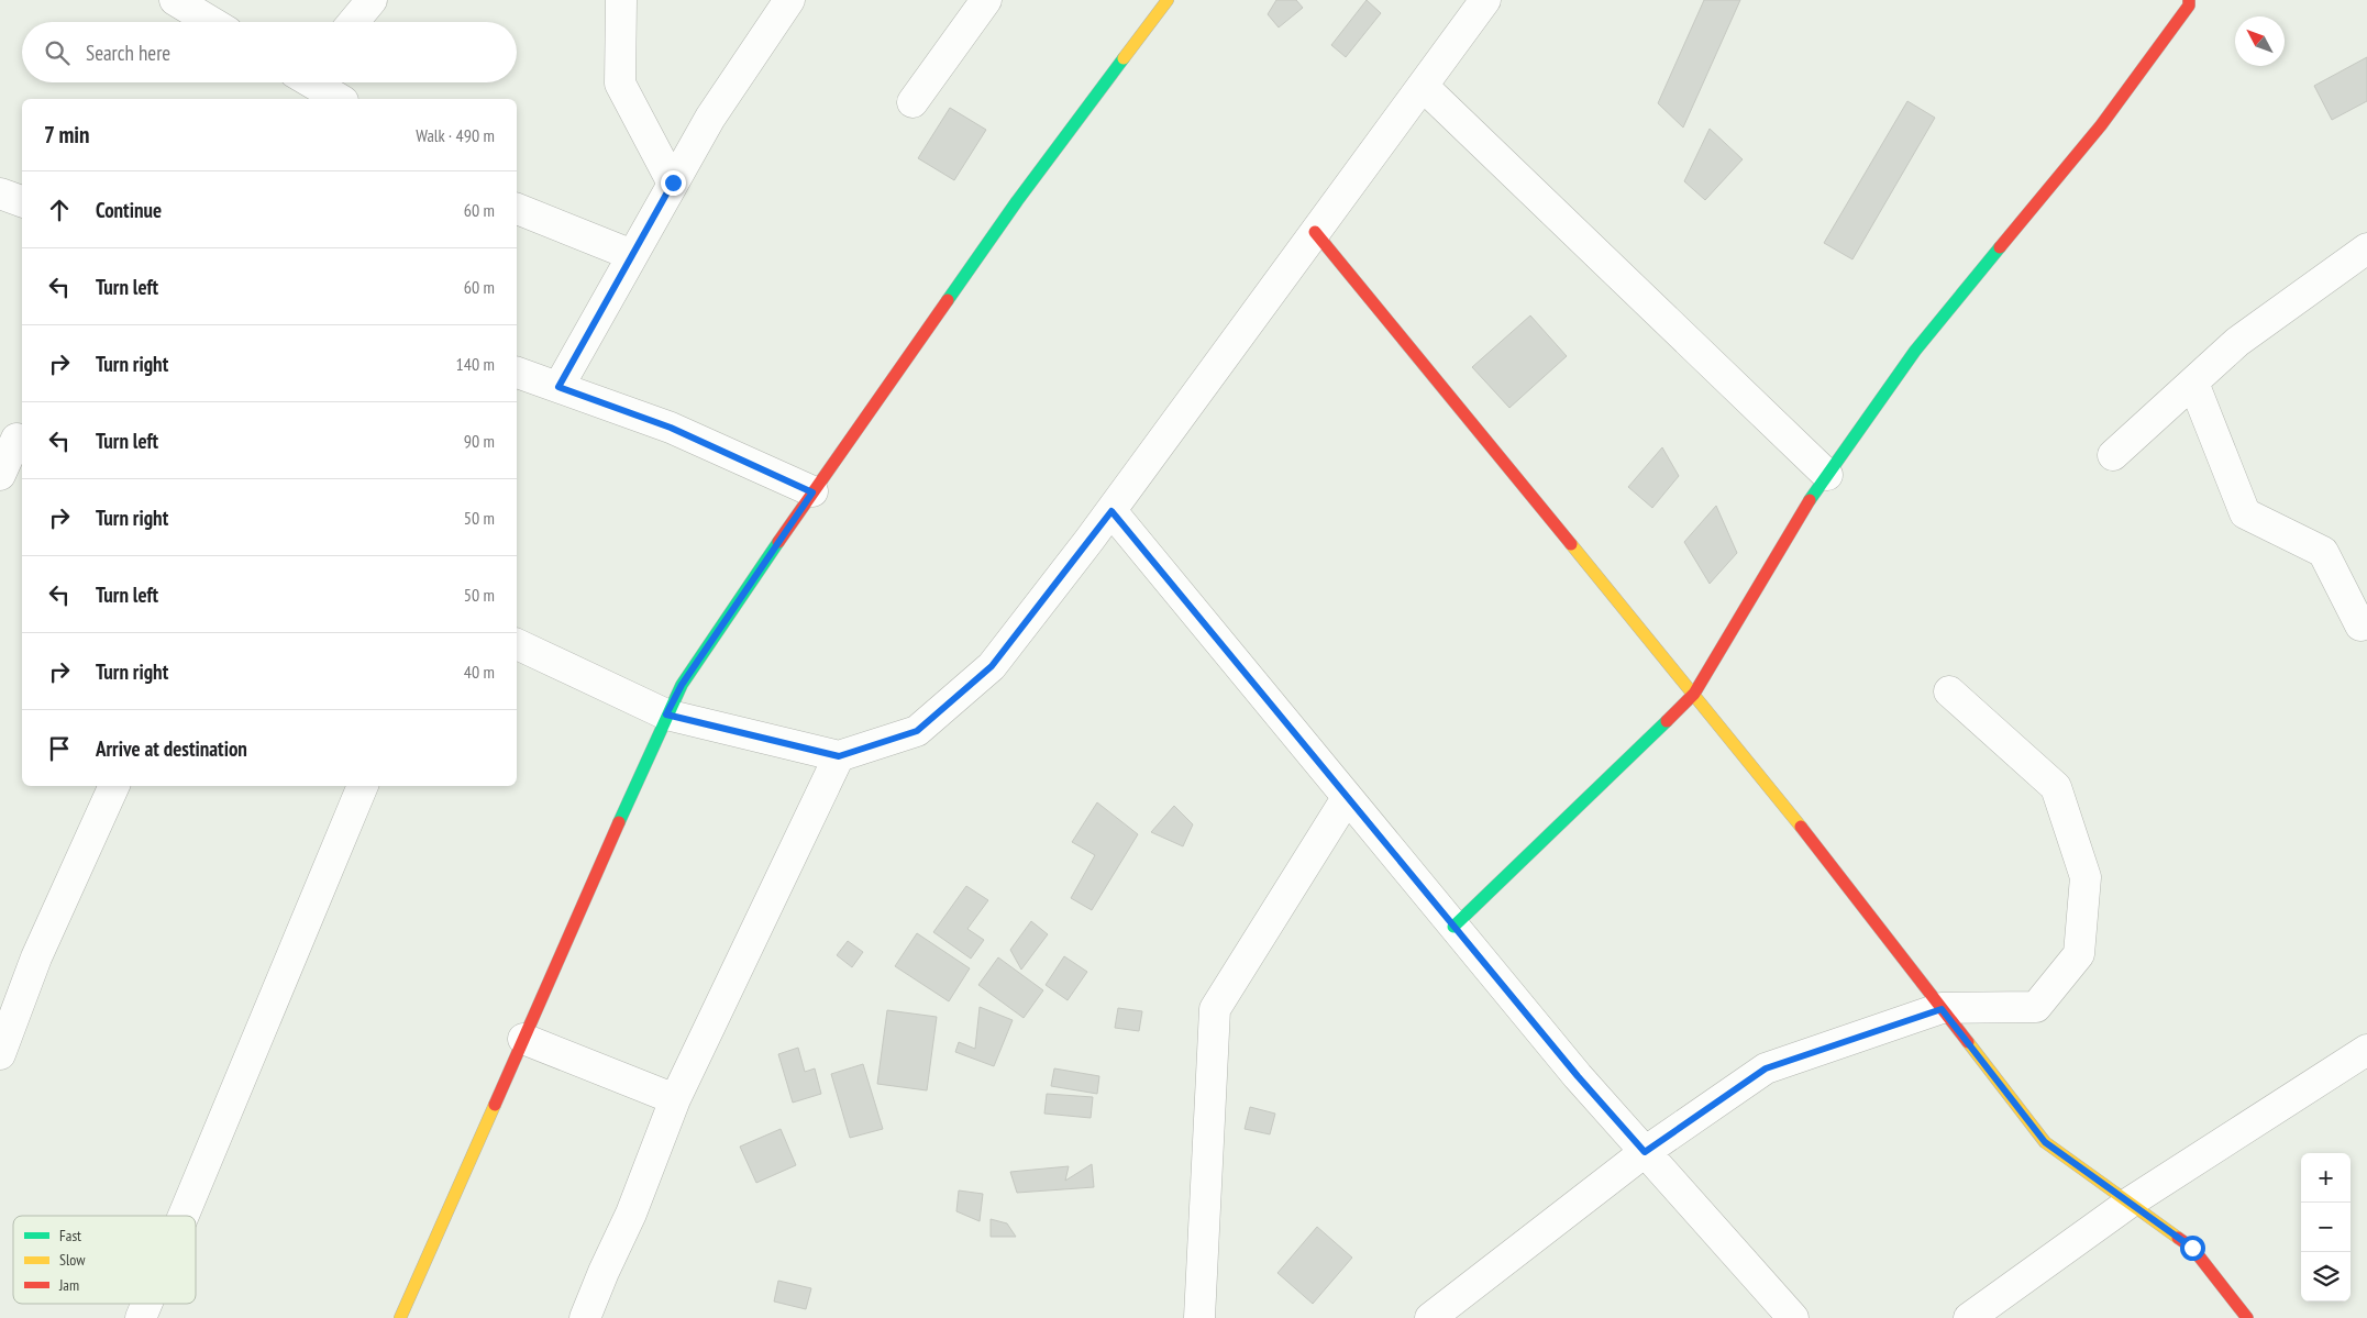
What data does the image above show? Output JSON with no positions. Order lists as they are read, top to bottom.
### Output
{
  "legend": ["Fast", "Slow", "Jam"],
  "north": "top left",
  "page": {
    "search": "Search here",
    "heading": ["7 min", "Walk · 490 m"],
    "list": [
      ["Continue", "60 m"],
      ["Turn left", "60 m"],
      ["Turn right", "140 m"],
      ["Turn left", "90 m"],
      ["Turn right", "50 m"],
      ["Turn left", "50 m"],
      ["Turn right", "40 m"],
      "Arrive at destination"
    ],
    "map_buttons": ["+", "−"]
  }
}
